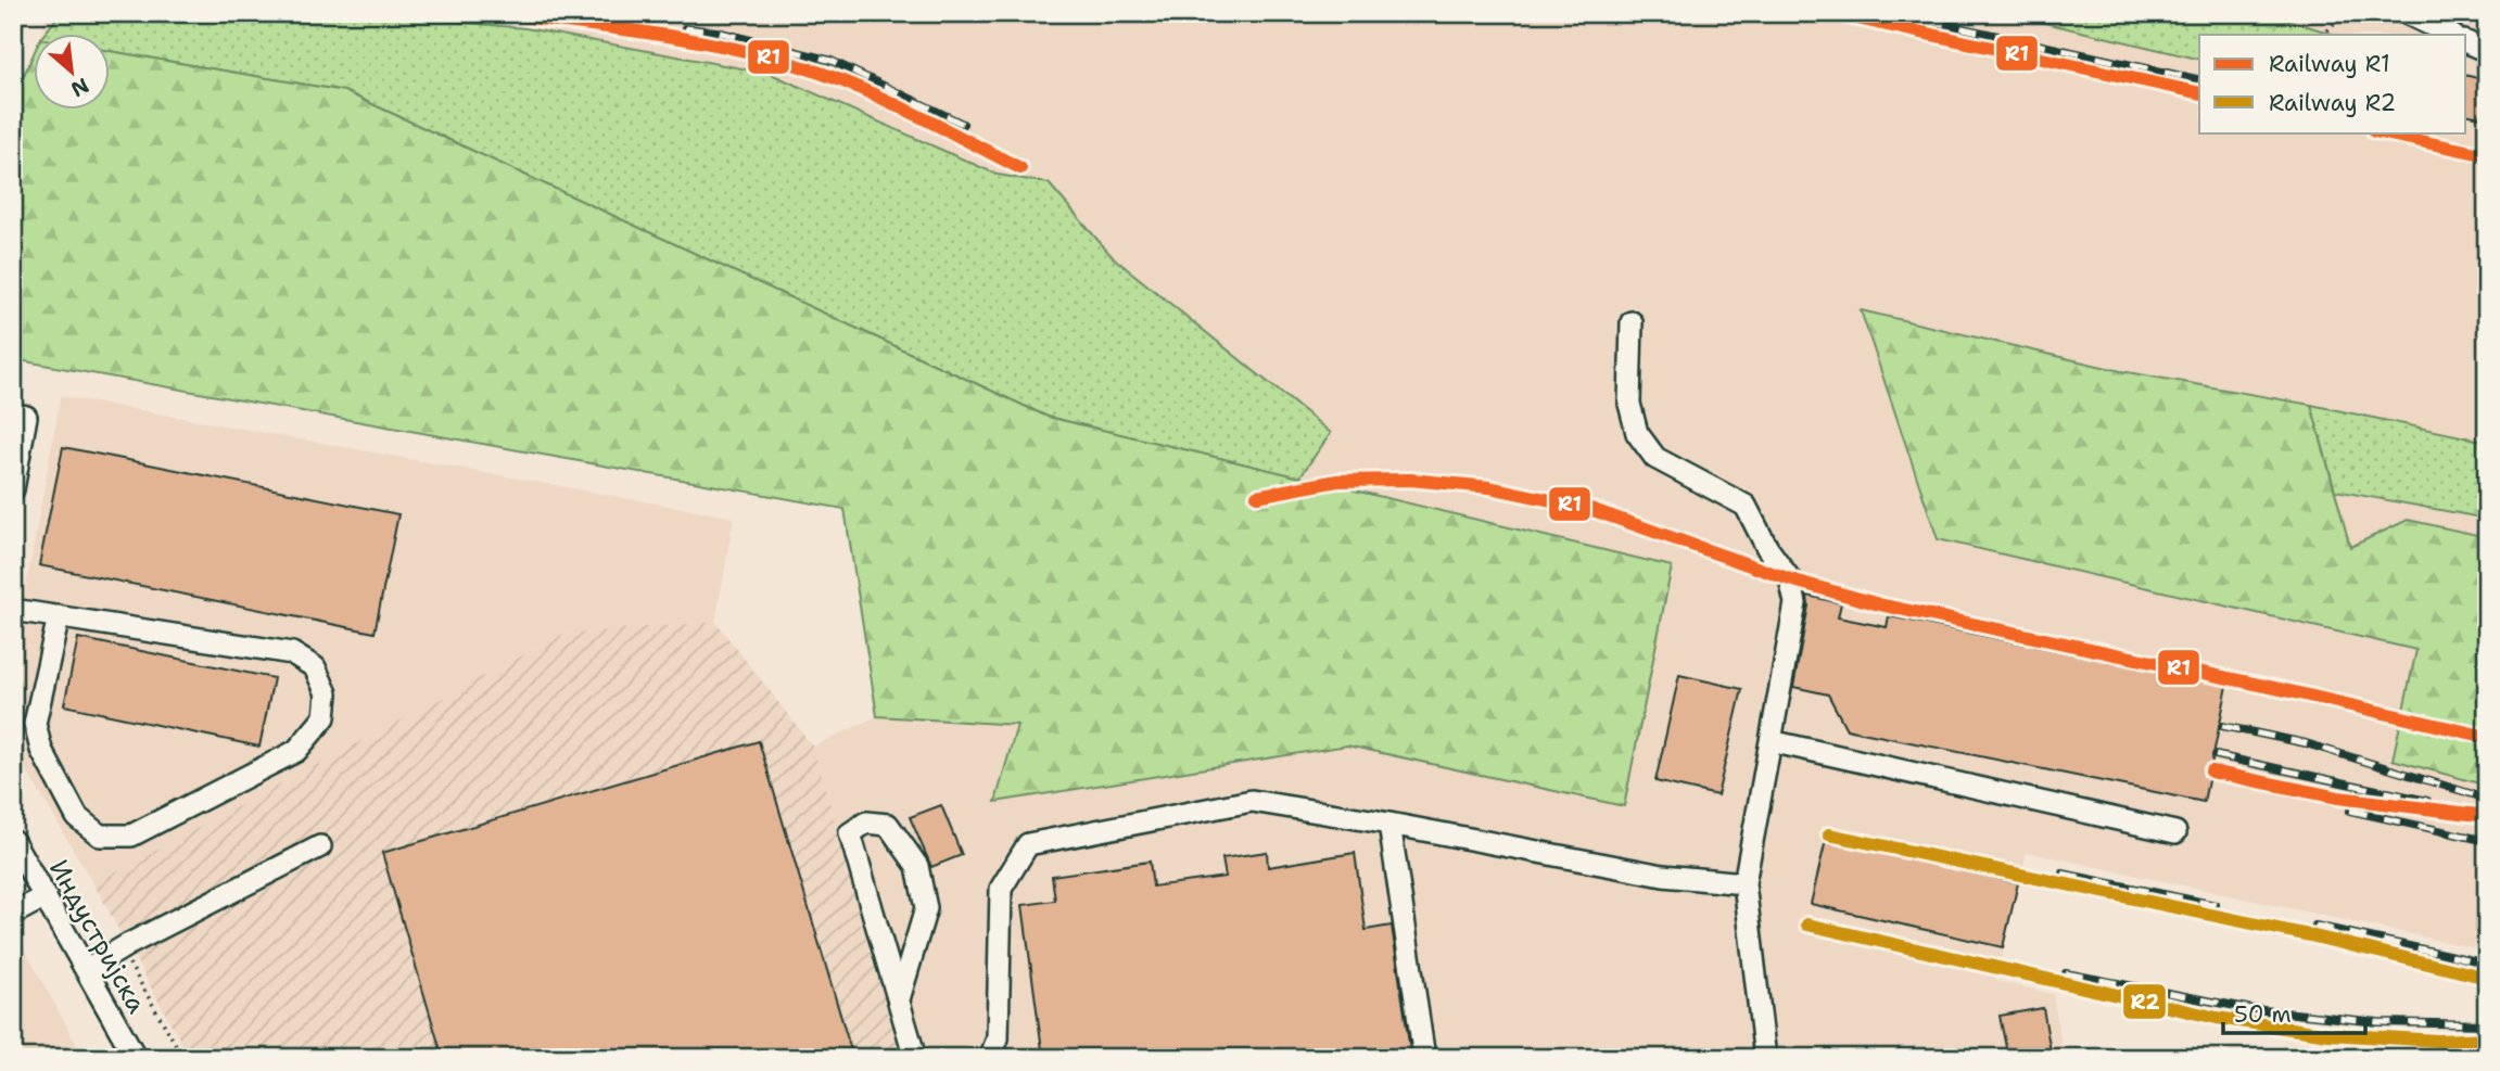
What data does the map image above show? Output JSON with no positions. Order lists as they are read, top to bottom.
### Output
{
  "streets": {
    "street": ["Индустријска"]
  },
  "lines": ["rail line R1", "rail line R2"],
  "legend": ["Railway R1", "Railway R2"],
  "scale_bar": "50 m",
  "north": "bottom right"
}
